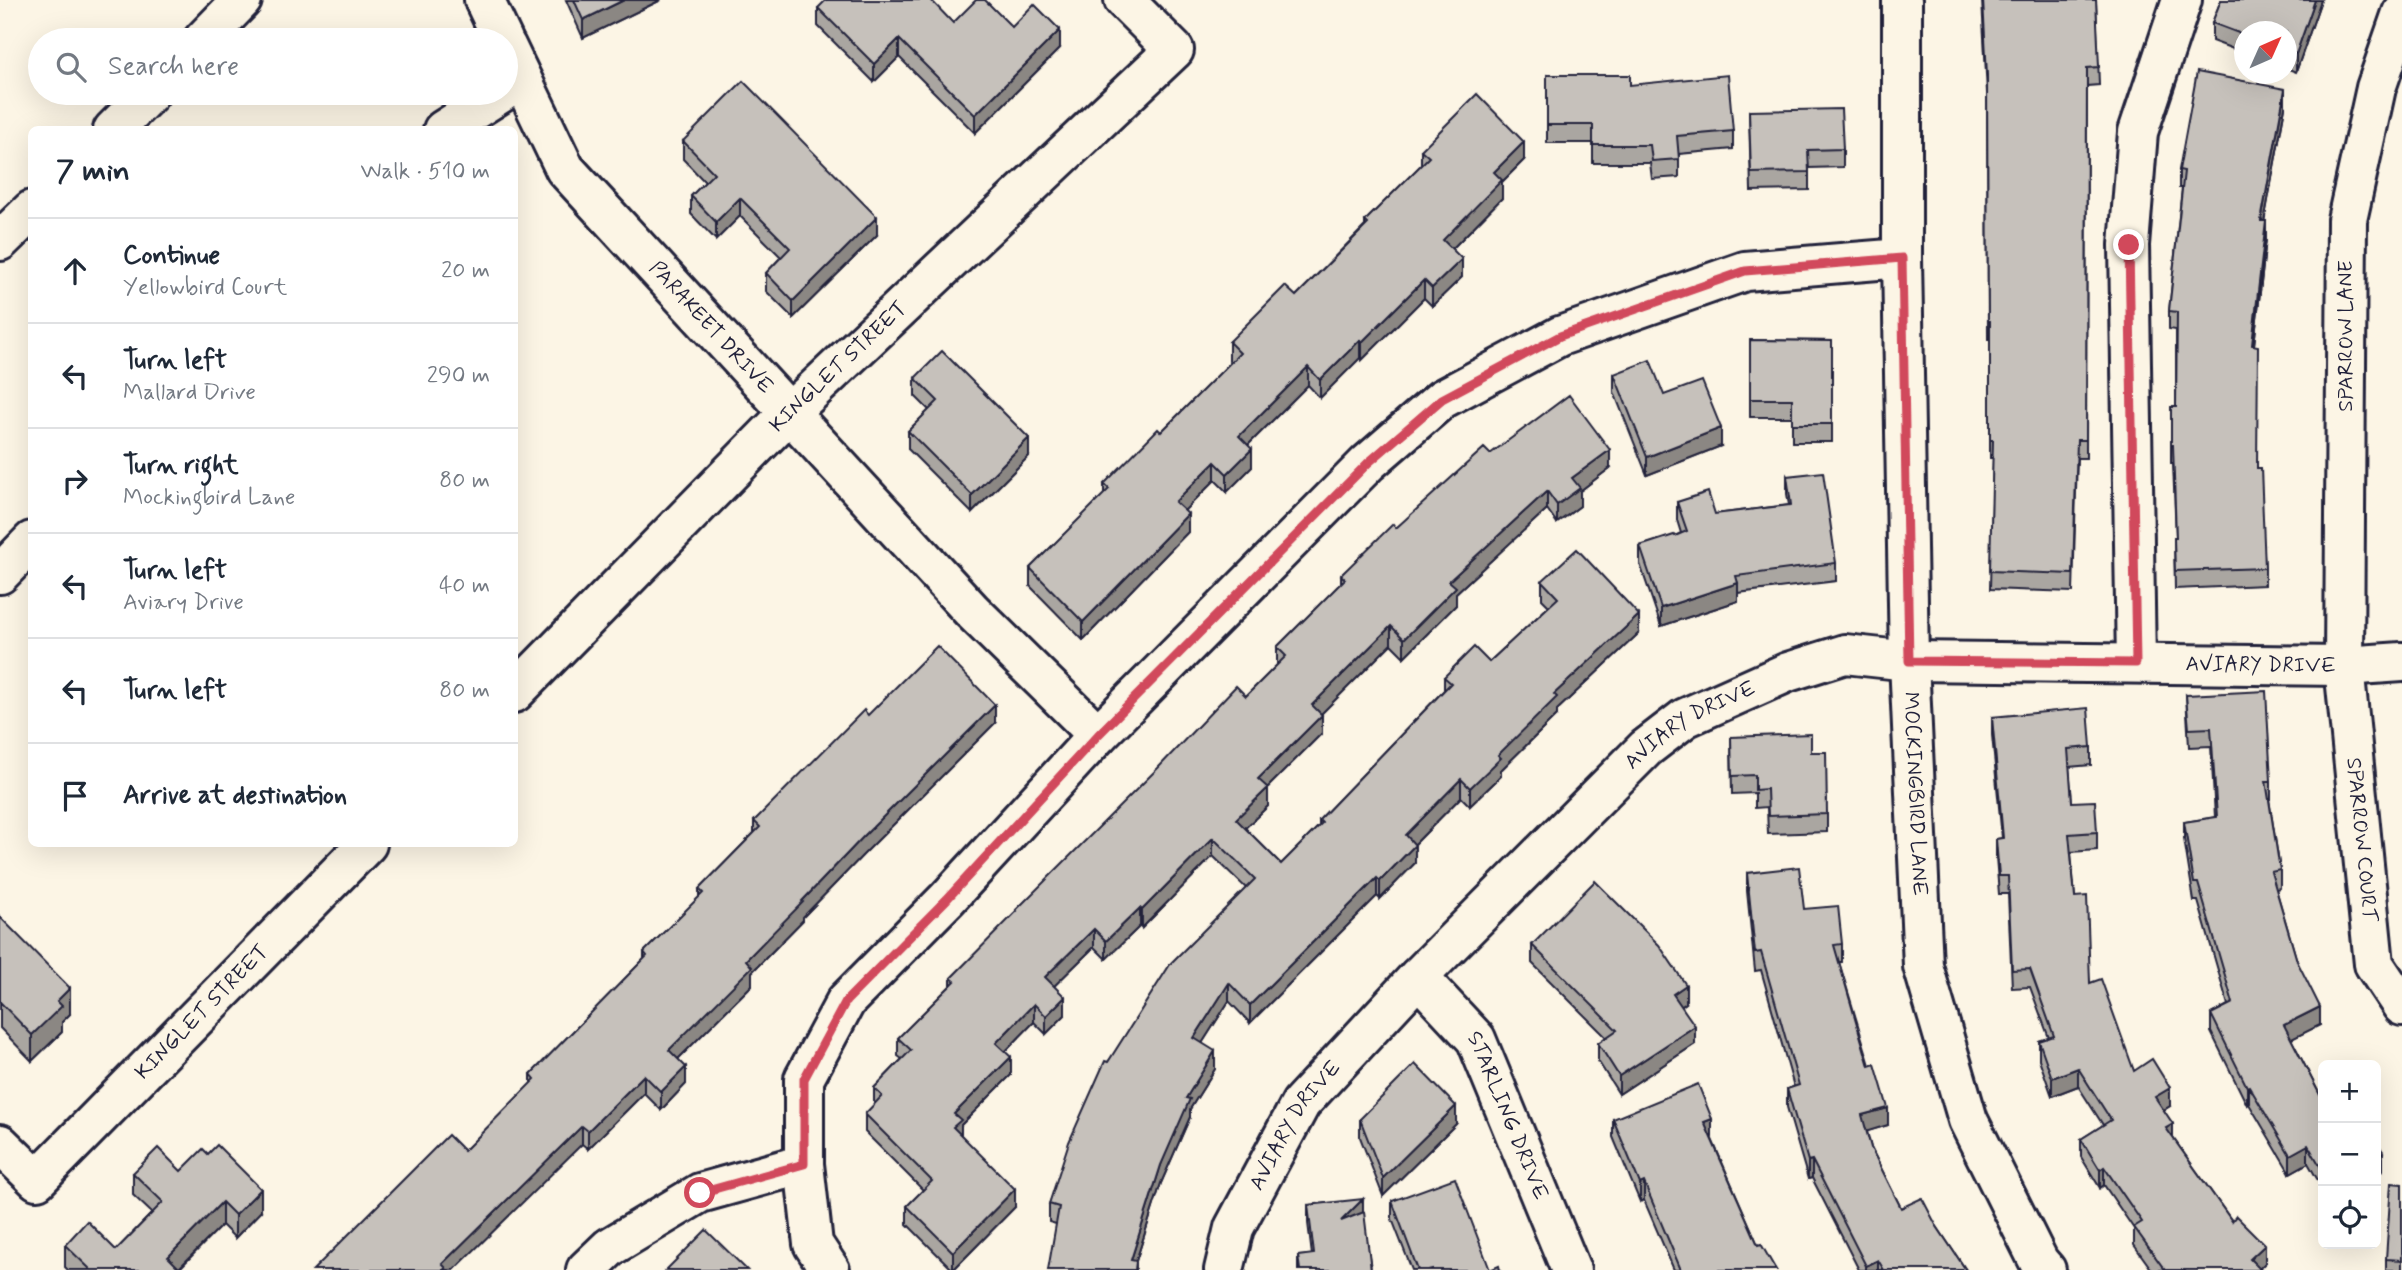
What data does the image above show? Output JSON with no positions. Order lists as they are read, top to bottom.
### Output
{
  "streets": {
    "street": [
      "PARAKEET DRIVE",
      "SPARROW LANE",
      "KINGLET STREET",
      "AVIARY DRIVE",
      "MOCKINGBIRD LANE",
      "SPARROW COURT",
      "STARLING DRIVE"
    ]
  },
  "crossings": [
    ["PARAKEET DRIVE", "KINGLET STREET"],
    ["SPARROW LANE", "AVIARY DRIVE"],
    ["SPARROW LANE", "SPARROW COURT"],
    ["AVIARY DRIVE", "MOCKINGBIRD LANE"],
    ["AVIARY DRIVE", "SPARROW COURT"],
    ["AVIARY DRIVE", "STARLING DRIVE"]
  ],
  "north": "top right",
  "page": {
    "search": "Search here",
    "heading": ["7 min", "Walk · 510 m"],
    "list": [
      ["Continue", "Yellowbird Court", "20 m"],
      ["Turn left", "Mallard Drive", "290 m"],
      ["Turn right", "Mockingbird Lane", "80 m"],
      ["Turn left", "Aviary Drive", "40 m"],
      ["Turn left", "80 m"],
      "Arrive at destination"
    ],
    "map_buttons": ["+", "−"]
  }
}
